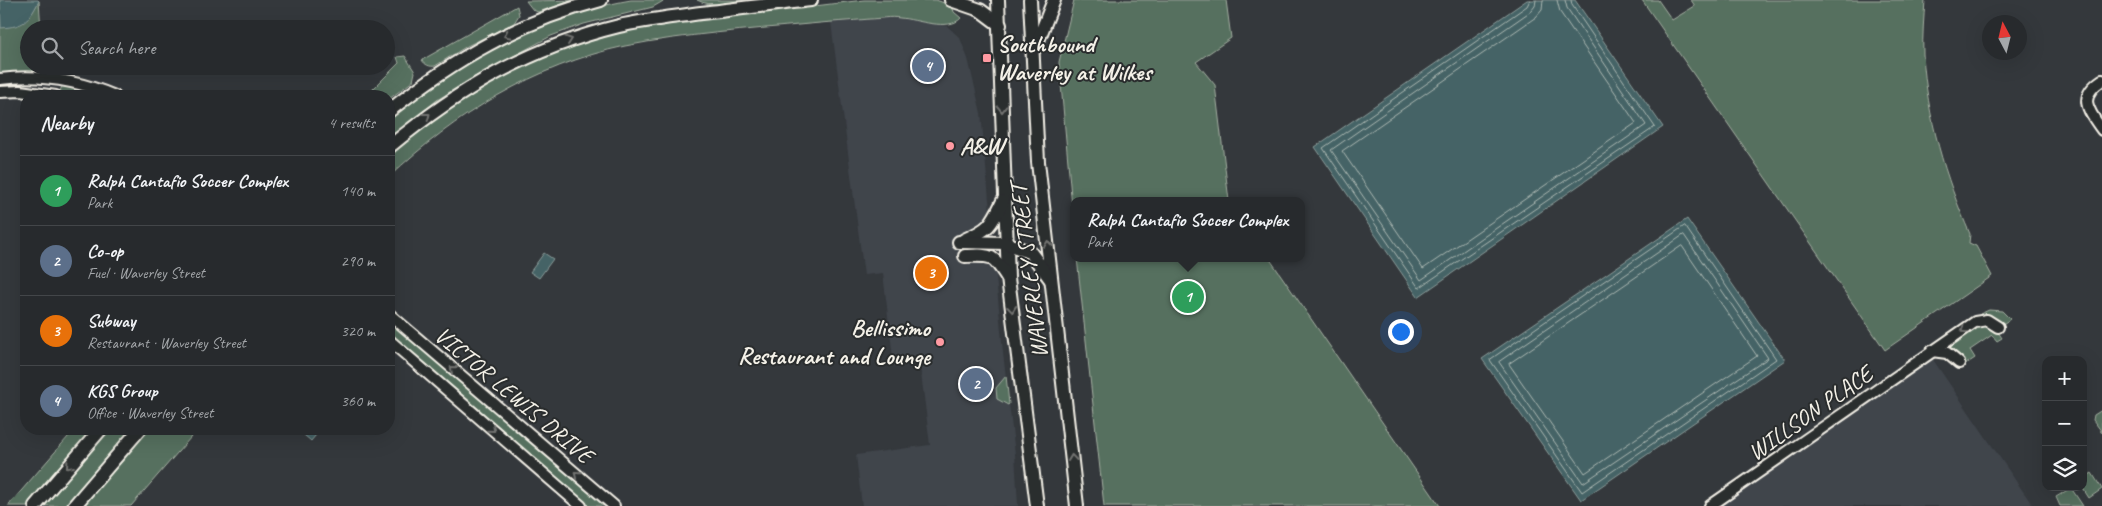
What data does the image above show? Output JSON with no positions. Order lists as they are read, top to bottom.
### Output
{
  "streets": {
    "main road": ["WAVERLEY STREET"],
    "street": ["VICTOR LEWIS DRIVE", "WILLSON PLACE"]
  },
  "places": {
    "transit": ["Southbound Waverley at Wilkes"],
    "other": ["A&W", "Bellissimo Restaurant and Lounge"]
  },
  "north": "top",
  "page": {
    "search": "Search here",
    "pins": [
      "4",
      "3",
      "1",
      "2"
    ],
    "heading": ["Nearby", "4 results"],
    "list": [
      {
        "mark": "1",
        "name": "Ralph Cantafio Soccer Complex",
        "note": "Park",
        "value": "140 m"
      },
      {
        "mark": "2",
        "name": "Co-op",
        "note": "Fuel · Waverley Street",
        "value": "290 m"
      },
      {
        "mark": "3",
        "name": "Subway",
        "note": "Restaurant · Waverley Street",
        "value": "320 m"
      },
      {
        "mark": "4",
        "name": "KGS Group",
        "note": "Office · Waverley Street",
        "value": "360 m"
      }
    ],
    "popup": ["Ralph Cantafio Soccer Complex", "Park"],
    "map_buttons": ["+", "−"]
  }
}
